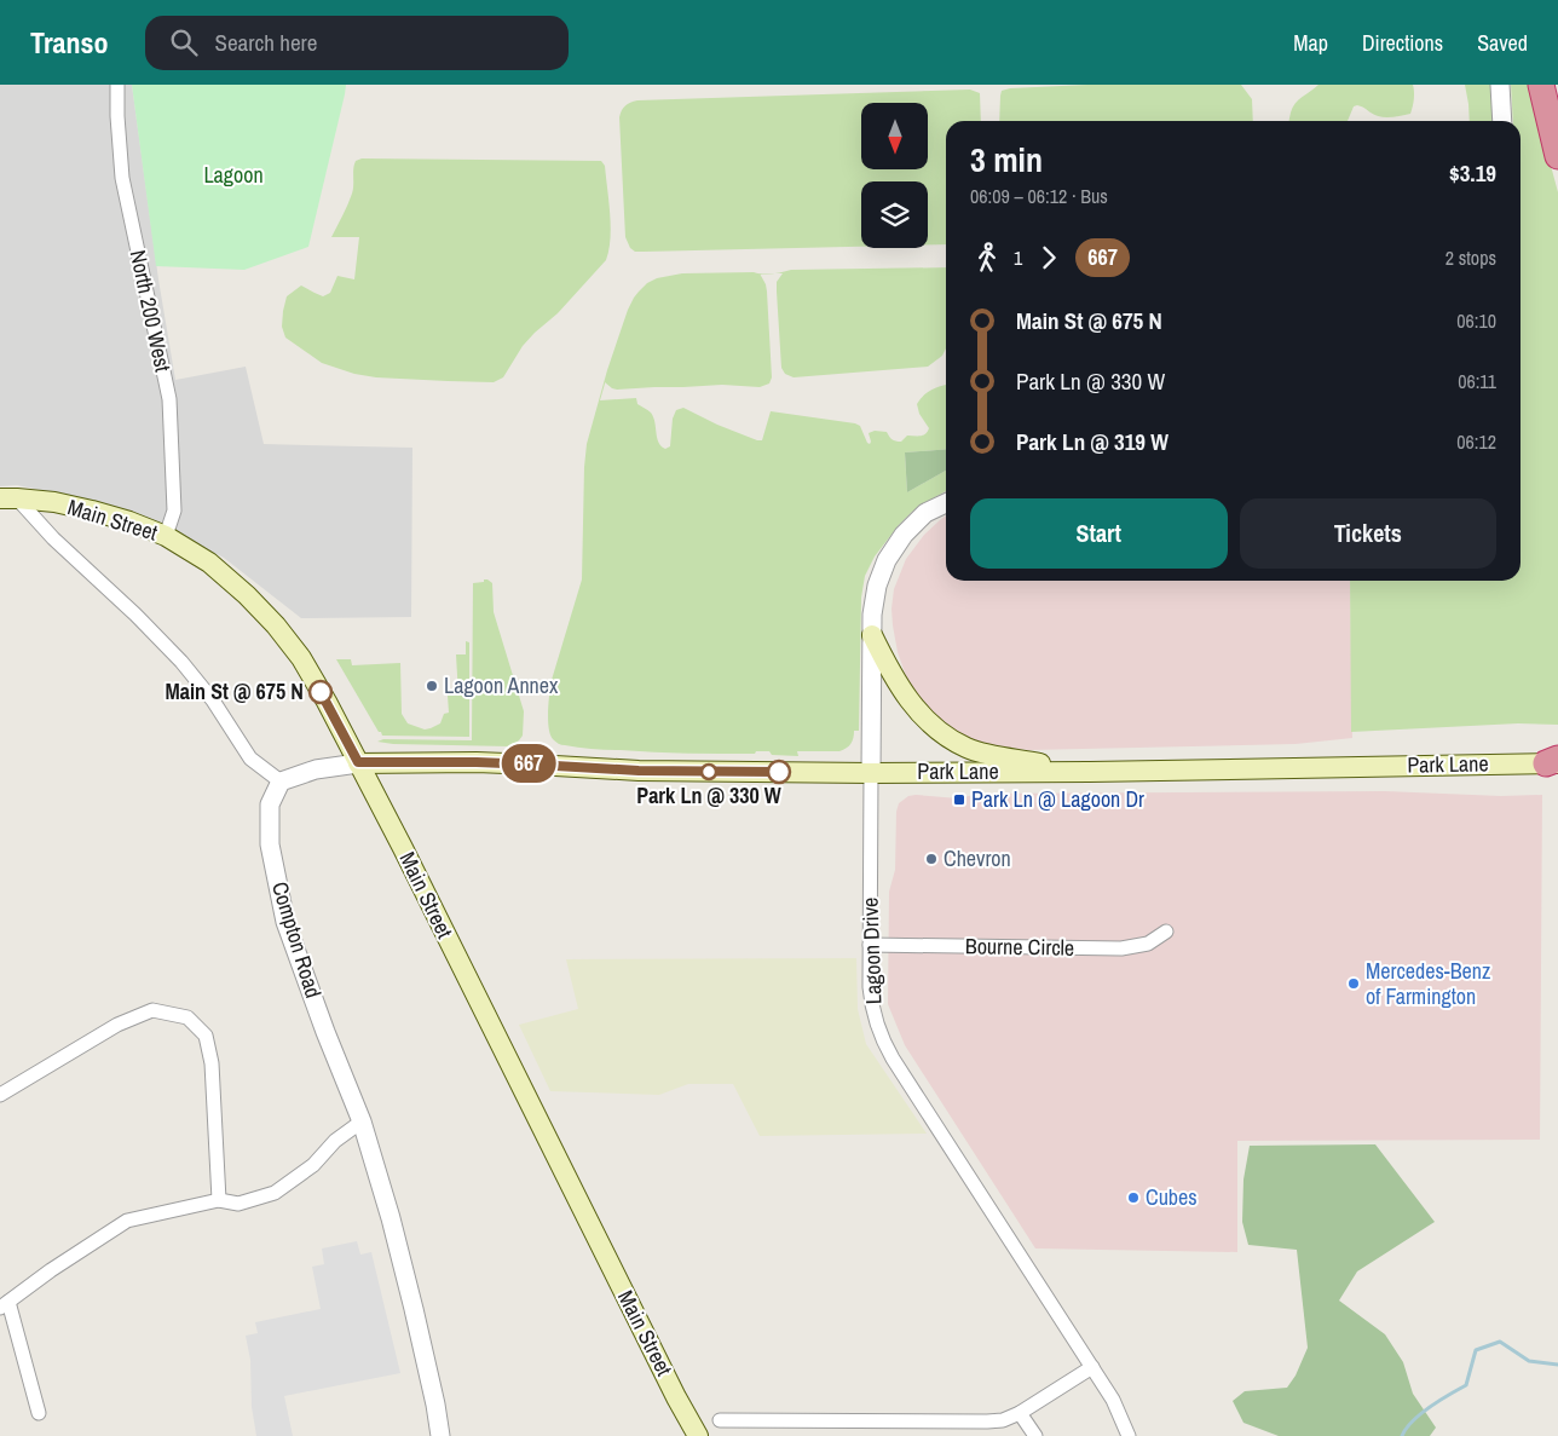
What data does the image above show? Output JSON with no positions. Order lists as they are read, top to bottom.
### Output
{
  "streets": {
    "main road": ["Main Street", "Park Lane"],
    "street": [
      "North 200 West",
      "Compton Road",
      "Bourne Circle",
      "Lagoon Drive"
    ]
  },
  "crossings": [
    ["North 200 West", "Main Street"],
    ["Main Street", "Park Lane"],
    ["Park Lane", "Lagoon Drive"],
    ["Bourne Circle", "Lagoon Drive"]
  ],
  "parks": ["Lagoon"],
  "places": {
    "other": [
      "Lagoon Annex",
      "Main St @ 675 N",
      "Park Ln @ 330 W",
      "Chevron",
      "Mercedes-Benz of Farmington",
      "Cubes"
    ],
    "transit": ["Park Ln @ Lagoon Dr"]
  },
  "lines": ["bus line 667"],
  "north": "bottom",
  "page": {
    "header": "Transo",
    "search": "Search here",
    "nav": ["Map", "Directions", "Saved"],
    "on_map": "667",
    "heading": ["3 min", "06:09 – 06:12 · Bus", "$3.19"],
    "legs": ["1", "667", "2 stops"],
    "list": [
      {
        "name": "Main St @ 675 N",
        "value": "06:10"
      },
      {
        "name": "Park Ln @ 330 W",
        "value": "06:11"
      },
      {
        "name": "Park Ln @ 319 W",
        "value": "06:12"
      }
    ],
    "buttons": ["Start", "Tickets"]
  }
}
